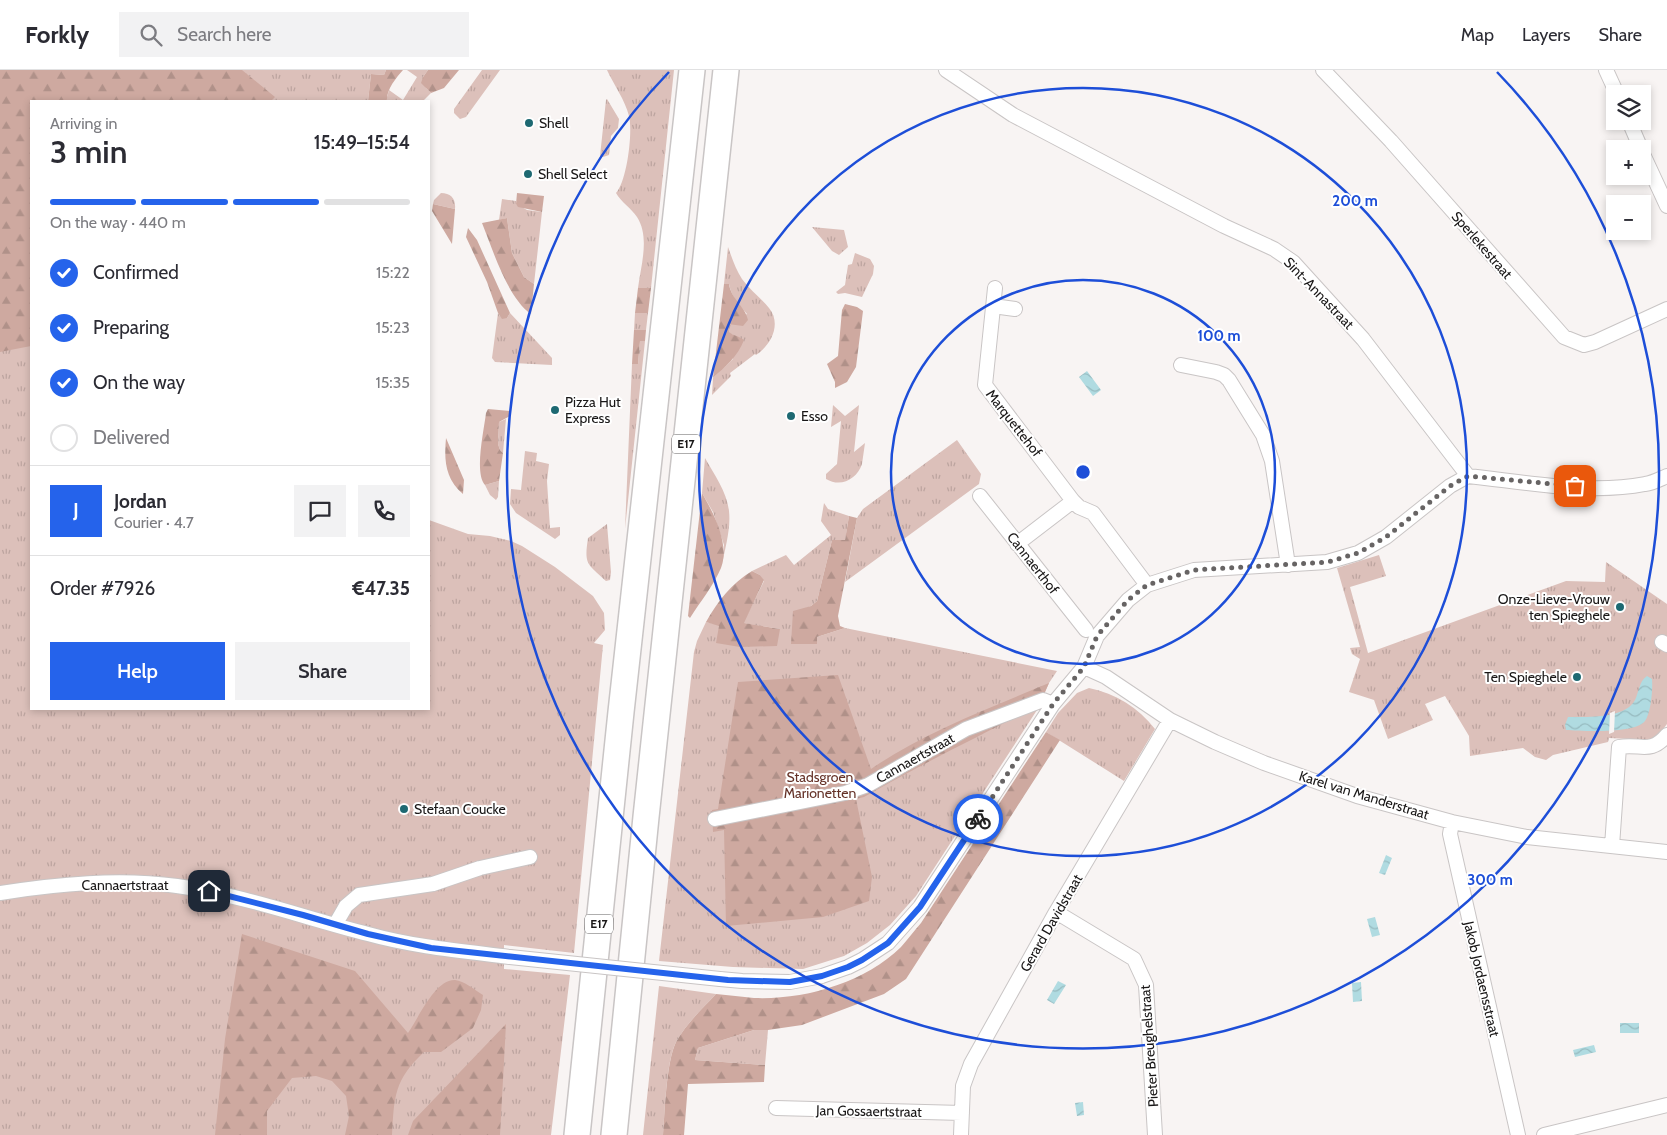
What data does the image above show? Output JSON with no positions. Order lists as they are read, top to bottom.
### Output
{
  "streets": {
    "highway": ["E17"],
    "street": [
      "Sperlekestraat",
      "Sint-Annastraat",
      "Marquettehof",
      "Cannaerthof",
      "Cannaertstraat",
      "Karel van Manderstraat",
      "Gerard Davidstraat",
      "Jakob Jordaensstraat",
      "Pieter Breughelstraat",
      "Jan Gossaertstraat"
    ]
  },
  "crossings": [
    ["Sint-Annastraat", "Cannaertstraat"],
    ["Marquettehof", "Cannaertstraat"],
    ["Cannaertstraat", "Karel van Manderstraat"],
    ["Karel van Manderstraat", "Gerard Davidstraat"],
    ["Karel van Manderstraat", "Jakob Jordaensstraat"],
    ["Gerard Davidstraat", "Pieter Breughelstraat"],
    ["Gerard Davidstraat", "Jan Gossaertstraat"]
  ],
  "parks": ["Stadsgroen Marionetten"],
  "places": [
    "Shell",
    "Shell Select",
    "Pizza Hut Express",
    "Esso",
    "Onze-Lieve-Vrouw ten Spieghele",
    "Ten Spieghele",
    "Stefaan Coucke"
  ],
  "page": {
    "header": "Forkly",
    "search": "Search here",
    "nav": ["Map", "Layers", "Share"],
    "map_buttons": ["+", "−"],
    "heading": ["3 min", "Arriving in", "15:49–15:54"],
    "panel": [
      "Jordan",
      "Courier · 4.7",
      "Order #7926",
      "€47.35"
    ],
    "bar": "On the way · 440 m",
    "list": [
      ["Confirmed", "15:22"],
      ["Preparing", "15:23"],
      ["On the way", "15:35"],
      "Delivered"
    ],
    "round": "J",
    "buttons": ["Help", "Share"]
  },
  "rings": ["200 m", "100 m", "300 m"]
}
